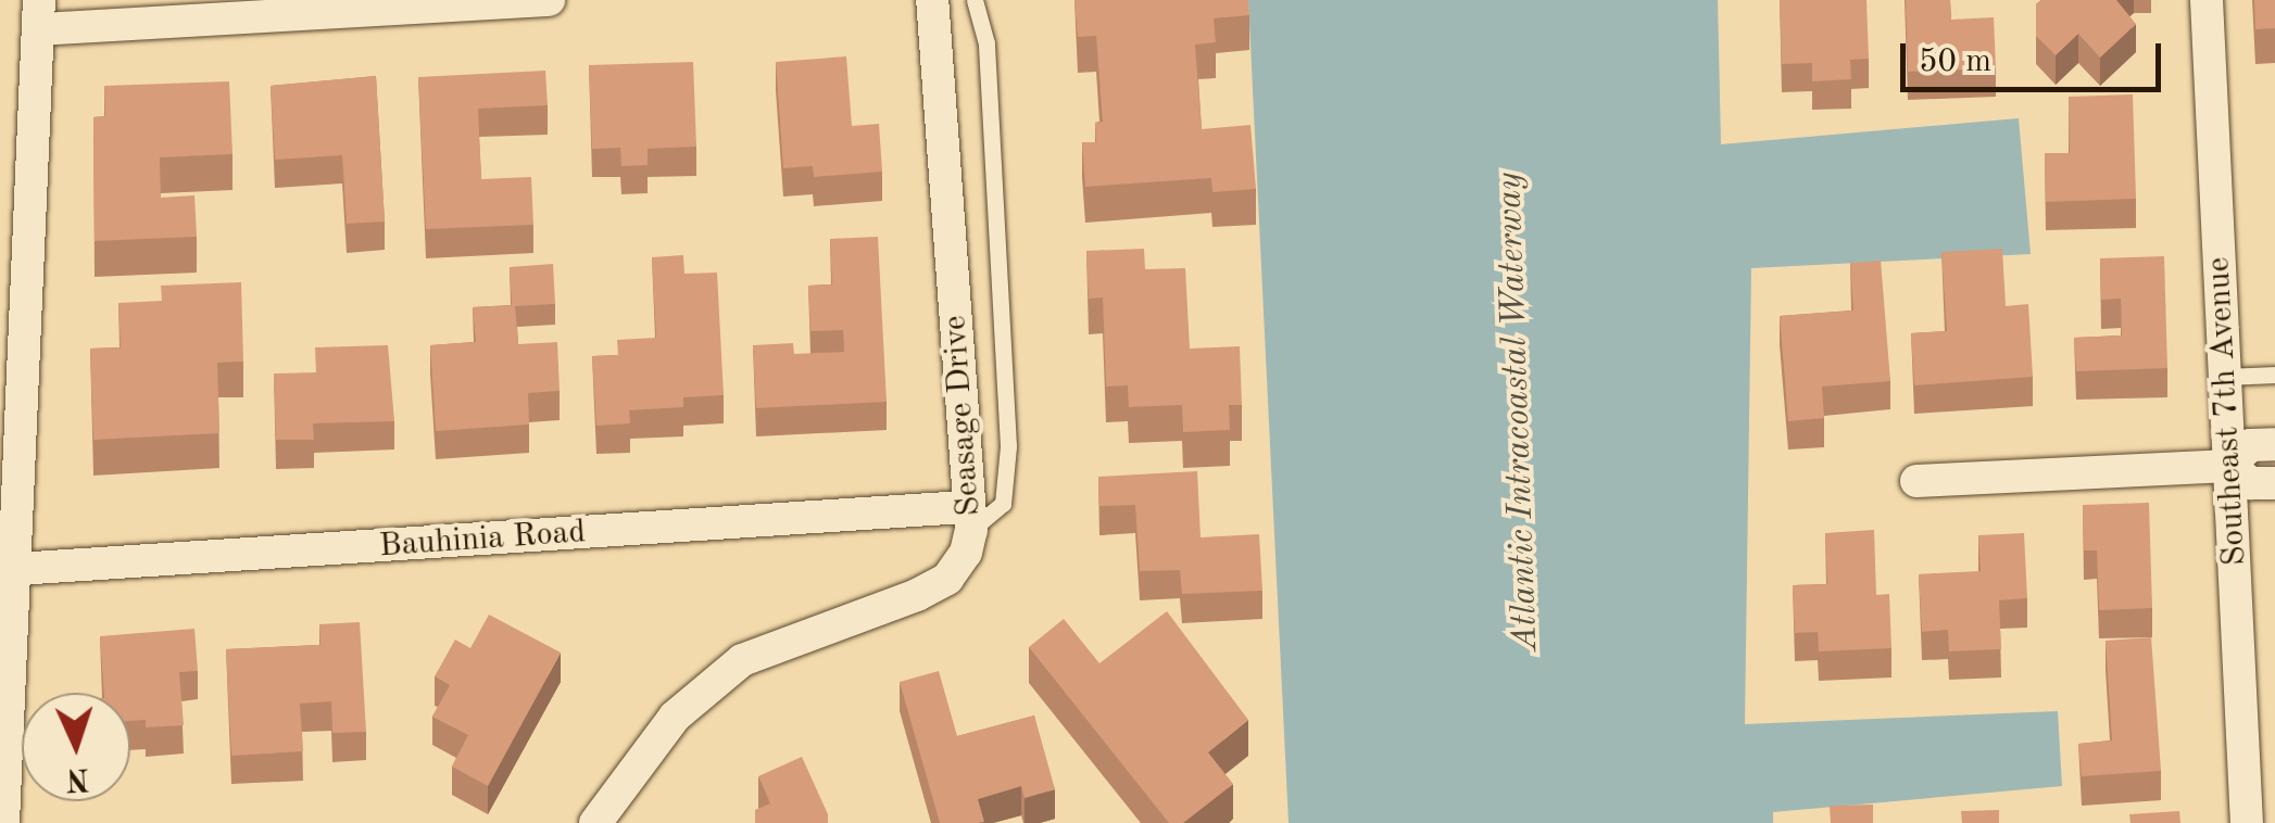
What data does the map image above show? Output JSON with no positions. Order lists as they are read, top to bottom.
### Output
{
  "streets": {
    "street": ["Southeast 7th Avenue", "Seasage Drive", "Bauhinia Road"]
  },
  "crossings": [
    ["Seasage Drive", "Bauhinia Road"]
  ],
  "water": ["Atlantic Intracoastal Waterway"],
  "scale_bar": "50 m",
  "north": "bottom"
}
